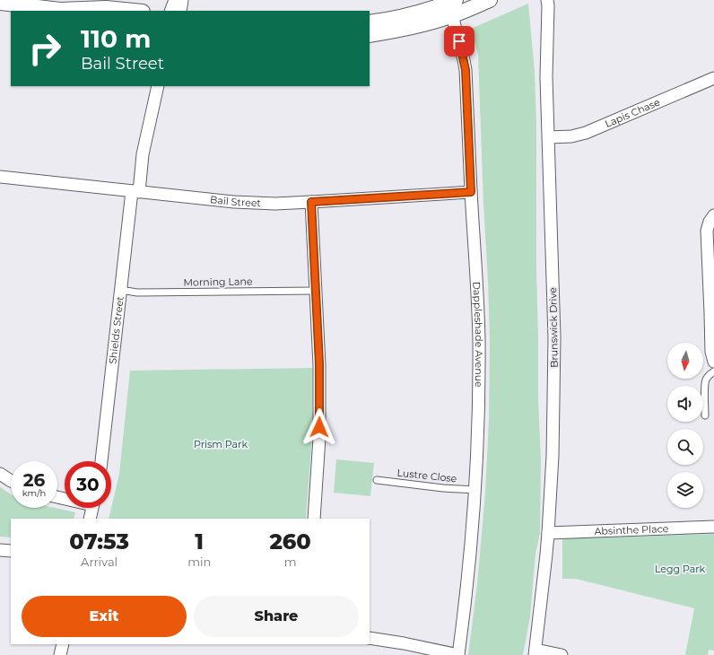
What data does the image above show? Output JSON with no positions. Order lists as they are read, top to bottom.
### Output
{
  "streets": {
    "street": [
      "Lapis Chase",
      "Bail Street",
      "Brunswick Drive",
      "Shields Street",
      "Dappleshade Avenue",
      "Absinthe Place"
    ],
    "lane": ["Morning Lane", "Lustre Close"]
  },
  "crossings": [
    ["Lapis Chase", "Brunswick Drive"],
    ["Bail Street", "Shields Street"],
    ["Bail Street", "Dappleshade Avenue"],
    ["Morning Lane", "Shields Street"],
    ["Brunswick Drive", "Absinthe Place"],
    ["Dappleshade Avenue", "Lustre Close"]
  ],
  "parks": ["Prism Park", "Legg Park"],
  "north": "bottom",
  "page": {
    "turn": ["110 m", "Bail Street"],
    "speed": "26 km/h",
    "limit": "30",
    "eta": [
      "07:53",
      "Arrival",
      "1",
      "min",
      "260",
      "m"
    ],
    "buttons": ["Exit", "Share"]
  }
}
